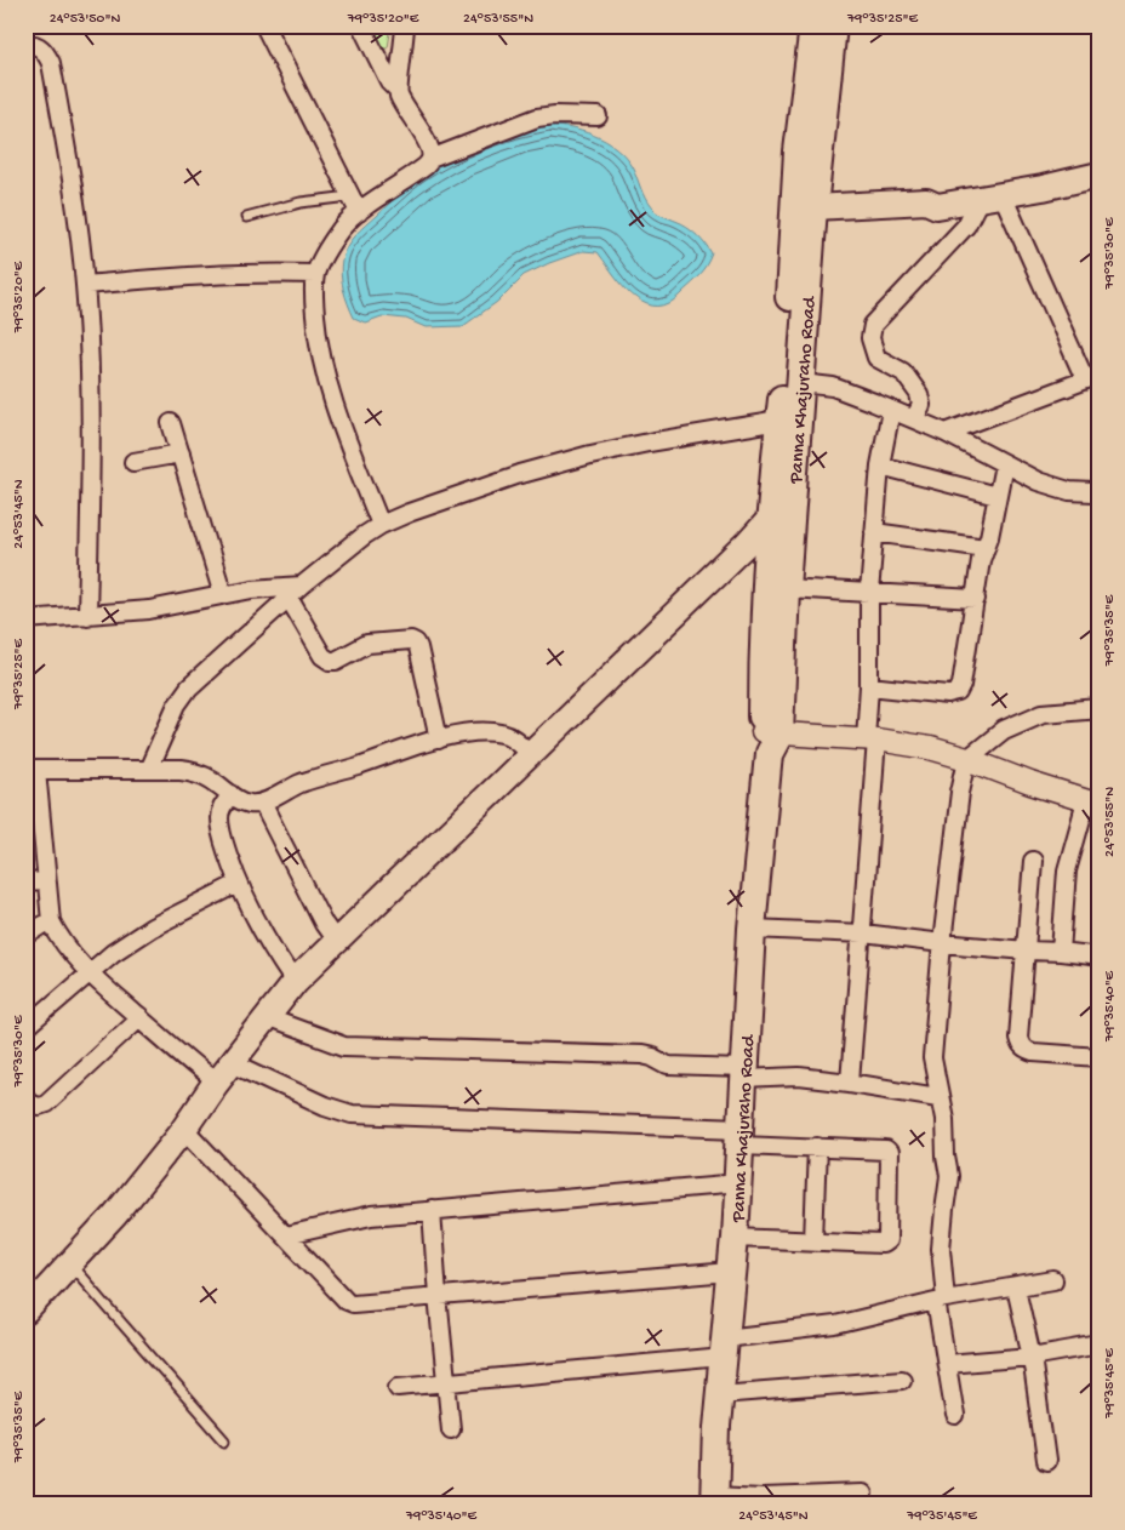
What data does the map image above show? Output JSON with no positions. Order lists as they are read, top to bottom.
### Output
{
  "streets": {
    "main road": ["Panna Khajuraho Road"]
  },
  "coordinates": [
    "24°53'50\"N",
    "79°35'20\"E",
    "24°53'55\"N",
    "79°35'25\"E",
    "79°35'30\"E",
    "24°53'45\"N",
    "79°35'35\"E",
    "79°35'40\"E",
    "79°35'45\"E"
  ]
}
